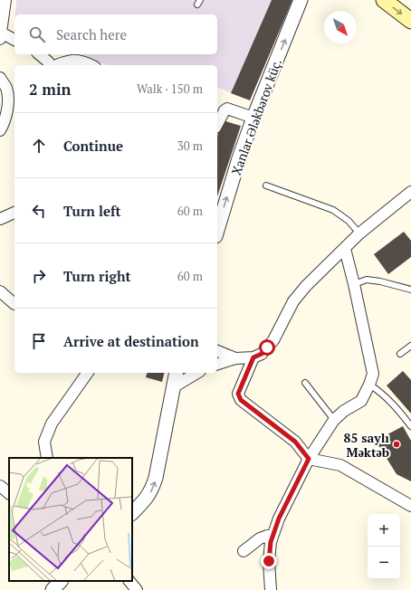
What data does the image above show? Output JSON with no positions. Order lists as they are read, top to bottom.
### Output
{
  "streets": {
    "street": ["Xanlar Ələkbərov küç."]
  },
  "one_way": ["Xanlar Ələkbərov küç."],
  "places": ["85 saylı Məktəb"],
  "north": "bottom right",
  "page": {
    "search": "Search here",
    "heading": ["2 min", "Walk · 150 m"],
    "list": [
      ["Continue", "30 m"],
      ["Turn left", "60 m"],
      ["Turn right", "60 m"],
      "Arrive at destination"
    ],
    "map_buttons": ["+", "−"]
  }
}
